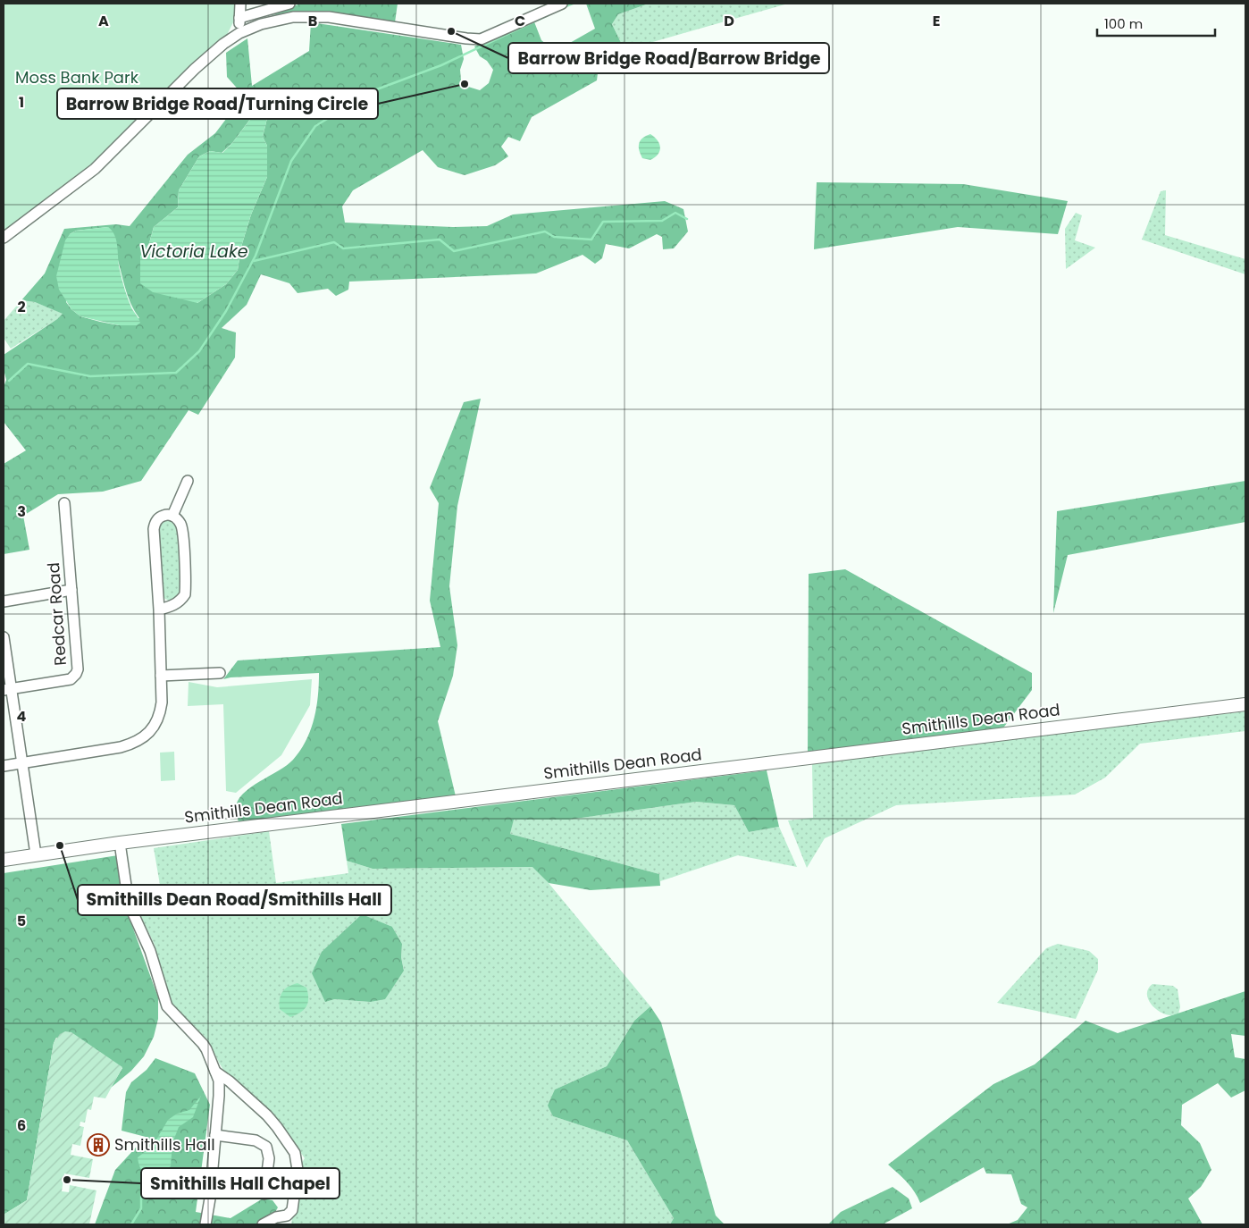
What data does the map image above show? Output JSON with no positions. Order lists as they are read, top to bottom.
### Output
{
  "streets": {
    "street": ["Redcar Road", "Smithills Dean Road"]
  },
  "water": ["Victoria Lake"],
  "parks": ["Moss Bank Park"],
  "places": {
    "other": [
      "Barrow Bridge Road/Barrow Bridge",
      "Barrow Bridge Road/Turning Circle",
      "Smithills Dean Road/Smithills Hall",
      "Smithills Hall Chapel"
    ],
    "building": ["Smithills Hall"]
  },
  "scale_bar": "100 m",
  "grid": {
    "columns": [
      "A",
      "B",
      "C",
      "D",
      "E"
    ],
    "rows": [
      "1",
      "2",
      "3",
      "4",
      "5",
      "6"
    ]
  }
}
